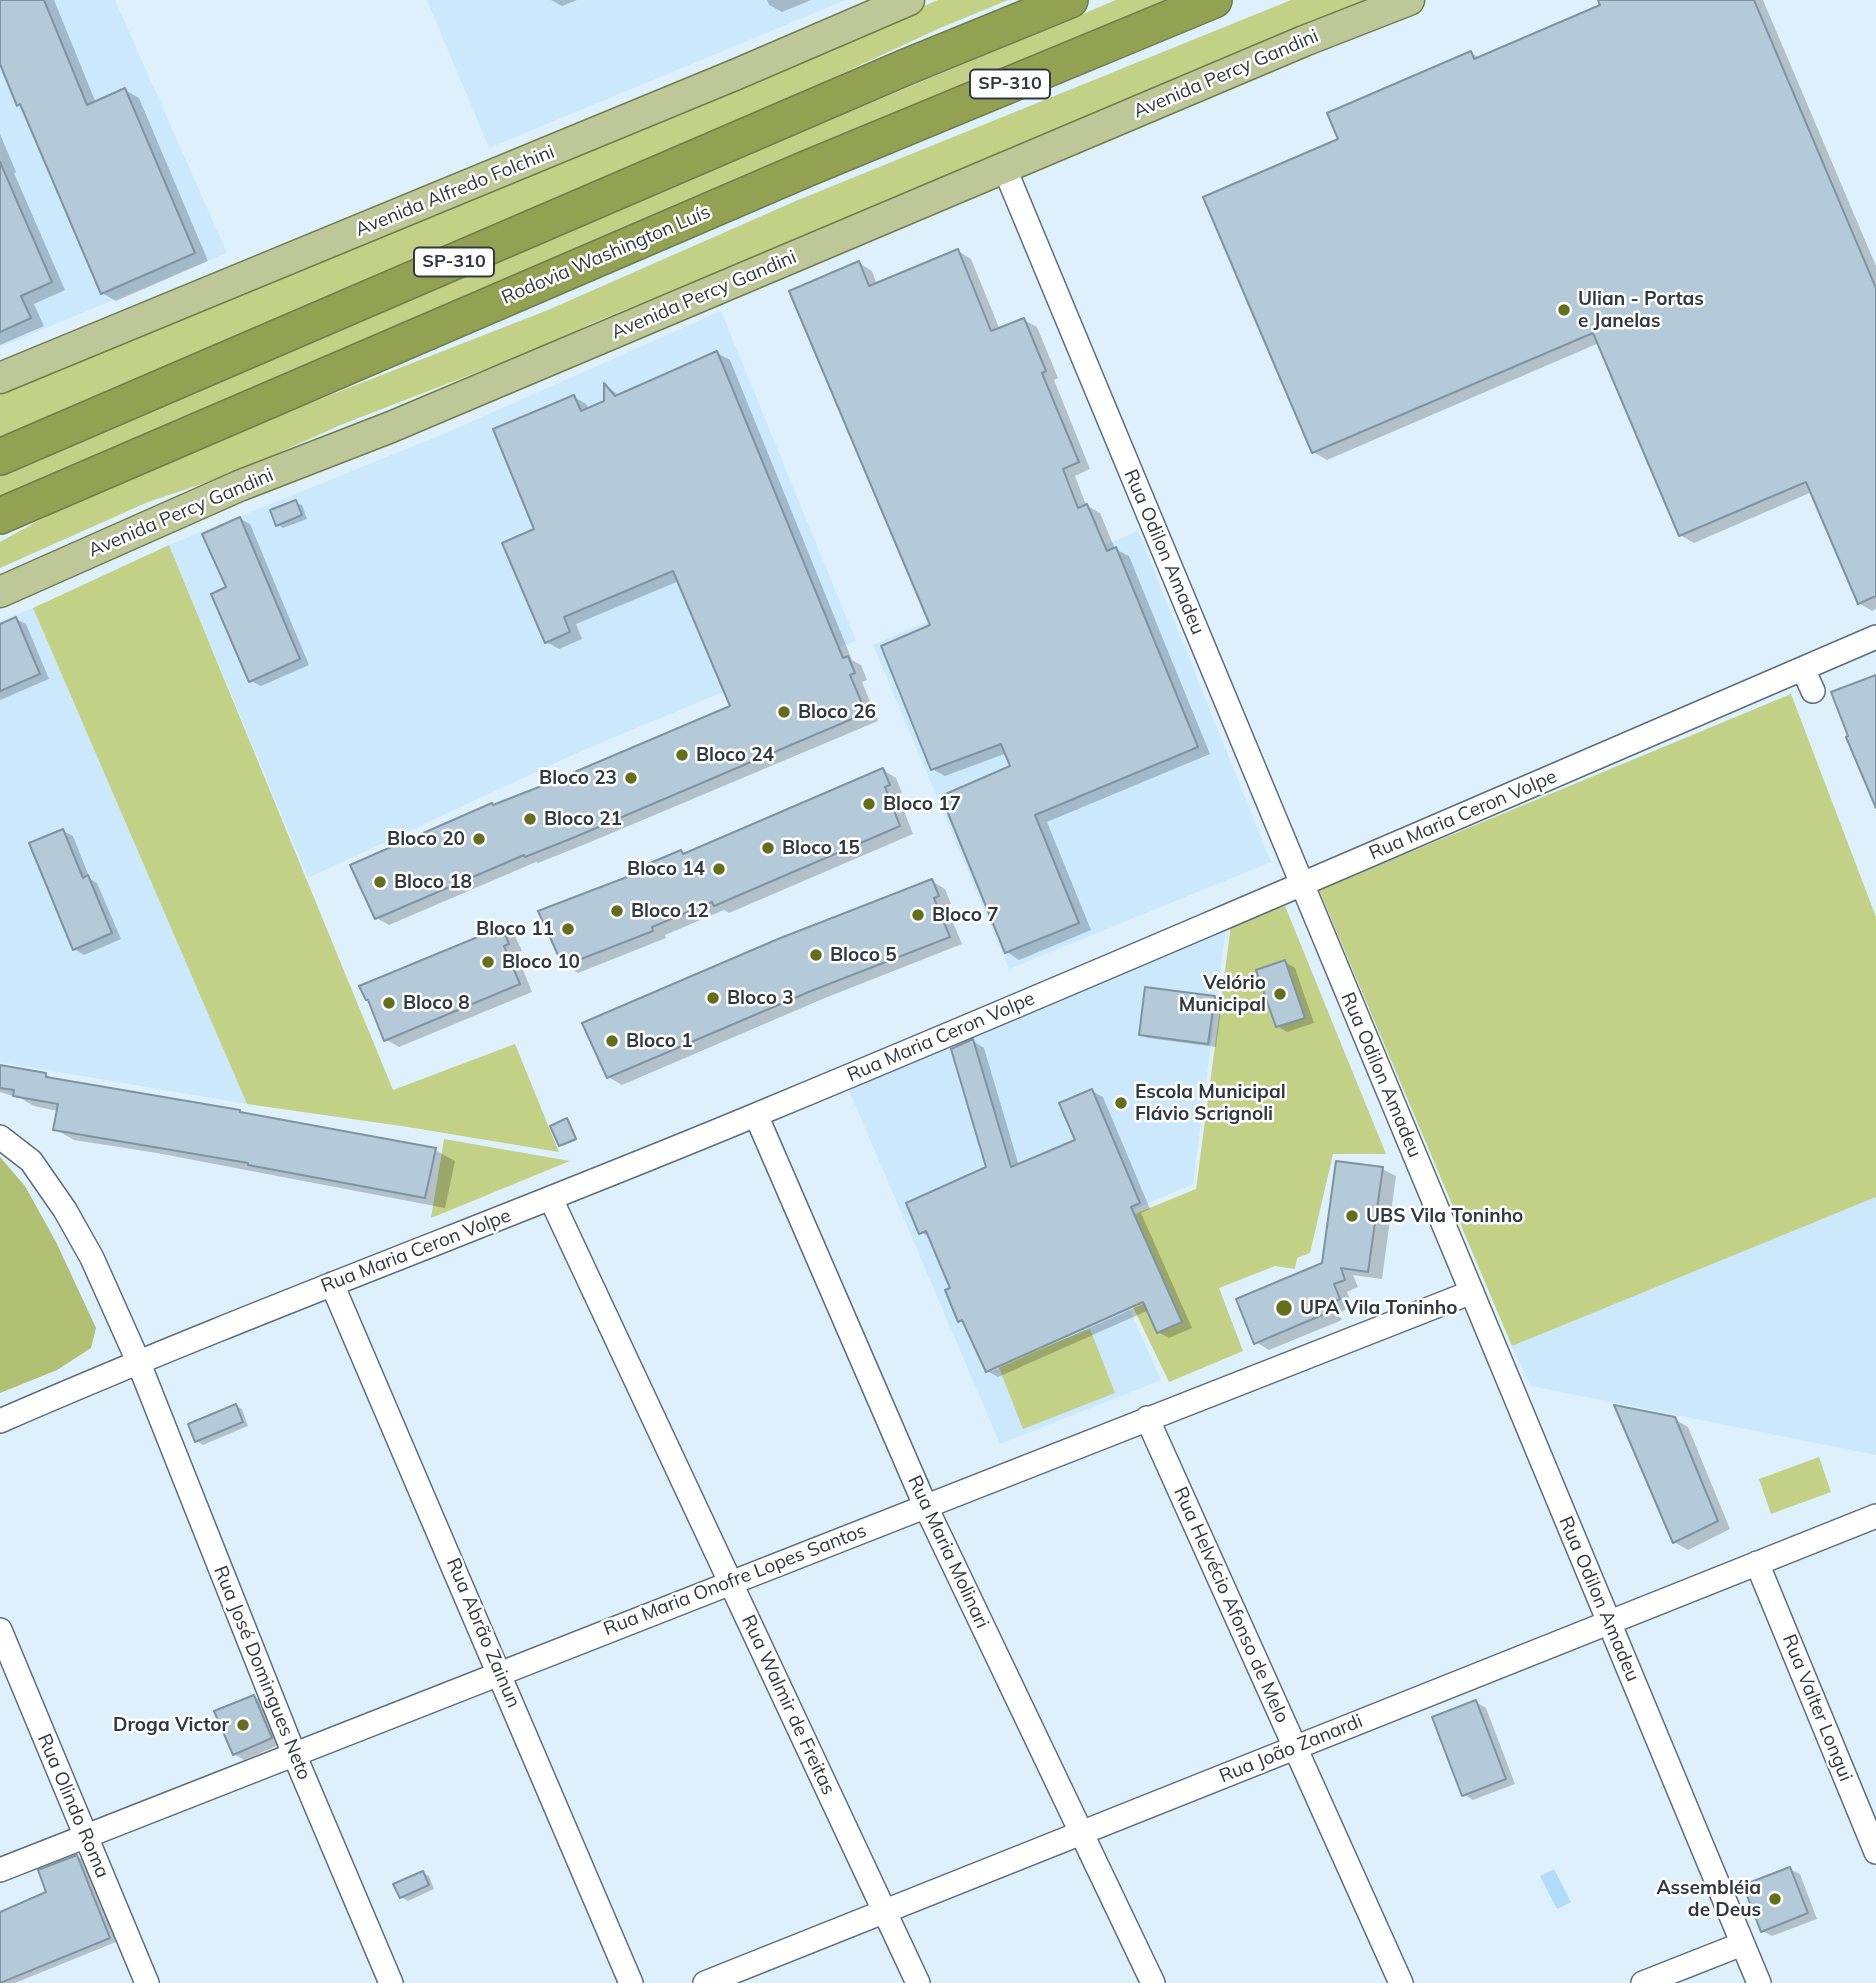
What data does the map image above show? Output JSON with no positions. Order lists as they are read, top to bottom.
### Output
{
  "streets": {
    "highway": ["SP-310", "Rodovia Washington Luís"],
    "main road": ["Avenida Percy Gandini", "Avenida Alfredo Folchini"],
    "street": [
      "Rua Odilon Amadeu",
      "Rua Maria Ceron Volpe",
      "Rua Maria Molinari",
      "Rua Maria Onofre Lopes Santos",
      "Rua Helvécio Afonso de Melo",
      "Rua Abrão Zainun",
      "Rua José Domingues Neto",
      "Rua Walmir de Freitas",
      "Rua Valter Longui",
      "Rua João Zanardi",
      "Rua Olindo Roma"
    ]
  },
  "crossings": [
    ["Avenida Percy Gandini", "Rua Odilon Amadeu"],
    ["Rua Odilon Amadeu", "Rua Maria Ceron Volpe"],
    ["Rua Odilon Amadeu", "Rua Maria Onofre Lopes Santos"],
    ["Rua Odilon Amadeu", "Rua João Zanardi"],
    ["Rua Maria Ceron Volpe", "Rua Maria Molinari"],
    ["Rua Maria Ceron Volpe", "Rua Abrão Zainun"],
    ["Rua Maria Ceron Volpe", "Rua José Domingues Neto"],
    ["Rua Maria Ceron Volpe", "Rua Walmir de Freitas"],
    ["Rua Maria Molinari", "Rua Maria Onofre Lopes Santos"],
    ["Rua Maria Molinari", "Rua João Zanardi"],
    ["Rua Maria Onofre Lopes Santos", "Rua Helvécio Afonso de Melo"],
    ["Rua Maria Onofre Lopes Santos", "Rua Abrão Zainun"],
    ["Rua Maria Onofre Lopes Santos", "Rua José Domingues Neto"],
    ["Rua Maria Onofre Lopes Santos", "Rua Walmir de Freitas"],
    ["Rua Maria Onofre Lopes Santos", "Rua Olindo Roma"],
    ["Rua Helvécio Afonso de Melo", "Rua João Zanardi"],
    ["Rua Walmir de Freitas", "Rua João Zanardi"],
    ["Rua Valter Longui", "Rua João Zanardi"]
  ],
  "places": [
    "Ulian - Portas e Janelas",
    "Bloco 26",
    "Bloco 24",
    "Bloco 23",
    "Bloco 17",
    "Bloco 21",
    "Bloco 20",
    "Bloco 15",
    "Bloco 14",
    "Bloco 18",
    "Bloco 12",
    "Bloco 7",
    "Bloco 11",
    "Bloco 5",
    "Bloco 10",
    "Velório Municipal",
    "Bloco 3",
    "Bloco 8",
    "Bloco 1",
    "Escola Municipal Flávio Scrignoli",
    "UBS Vila Toninho",
    "UPA Vila Toninho",
    "Droga Victor",
    "Assembléia de Deus"
  ]
}
